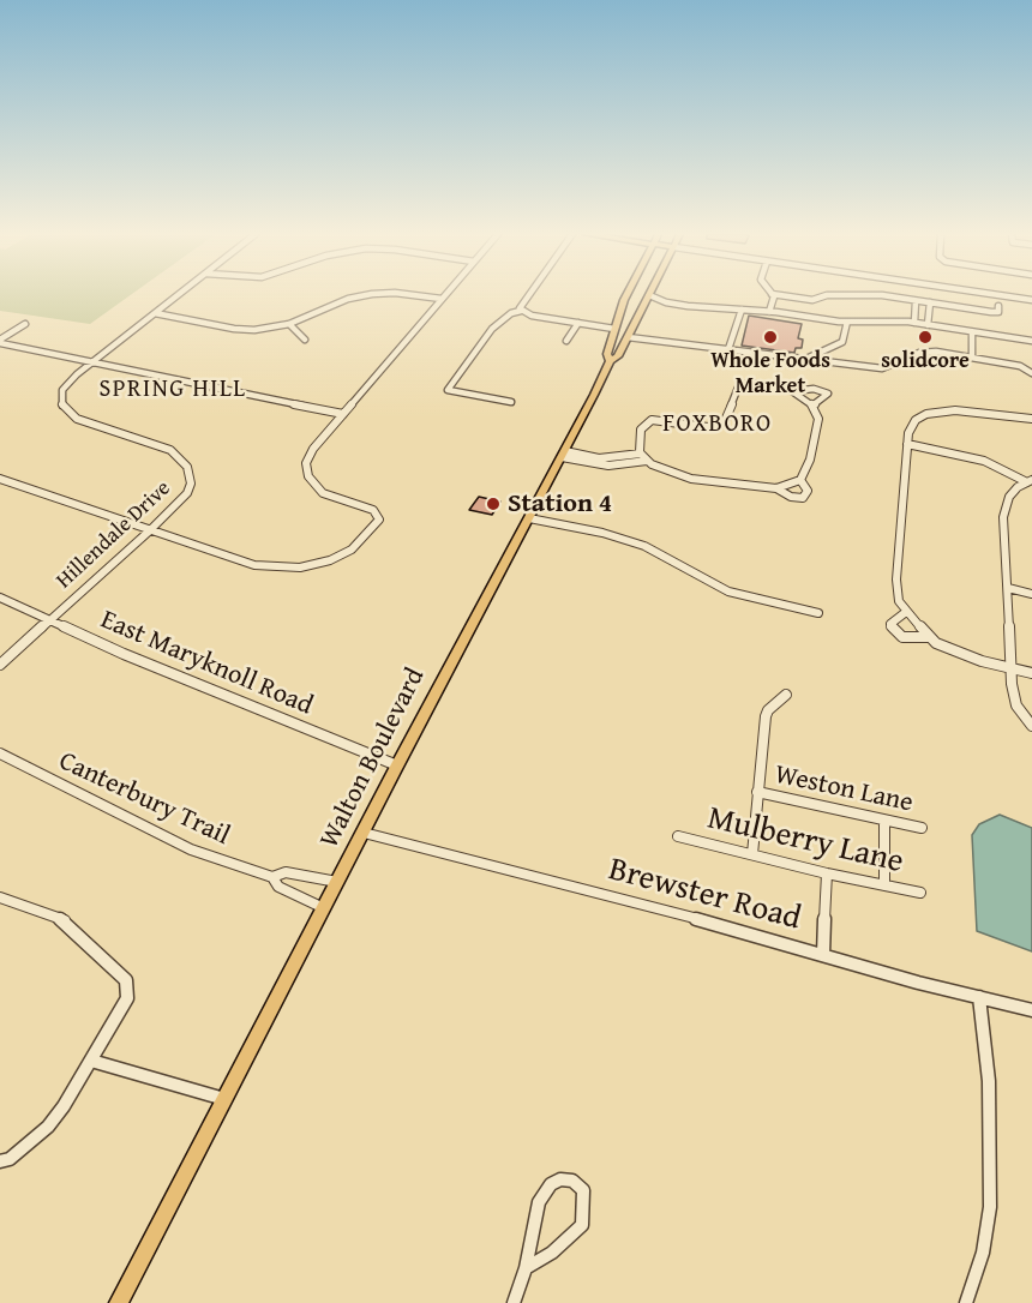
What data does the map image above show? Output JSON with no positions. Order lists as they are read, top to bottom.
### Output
{
  "streets": {
    "main road": ["Walton Boulevard"],
    "street": [
      "Hillendale Drive",
      "East Maryknoll Road",
      "Weston Lane",
      "Canterbury Trail",
      "Mulberry Lane",
      "Brewster Road"
    ]
  },
  "crossings": [
    ["Hillendale Drive", "East Maryknoll Road"],
    ["East Maryknoll Road", "Walton Boulevard"],
    ["Walton Boulevard", "Canterbury Trail"],
    ["Walton Boulevard", "Brewster Road"]
  ],
  "districts": ["SPRING HILL", "FOXBORO"],
  "places": ["Whole Foods Market", "solidcore", "Station 4"]
}
